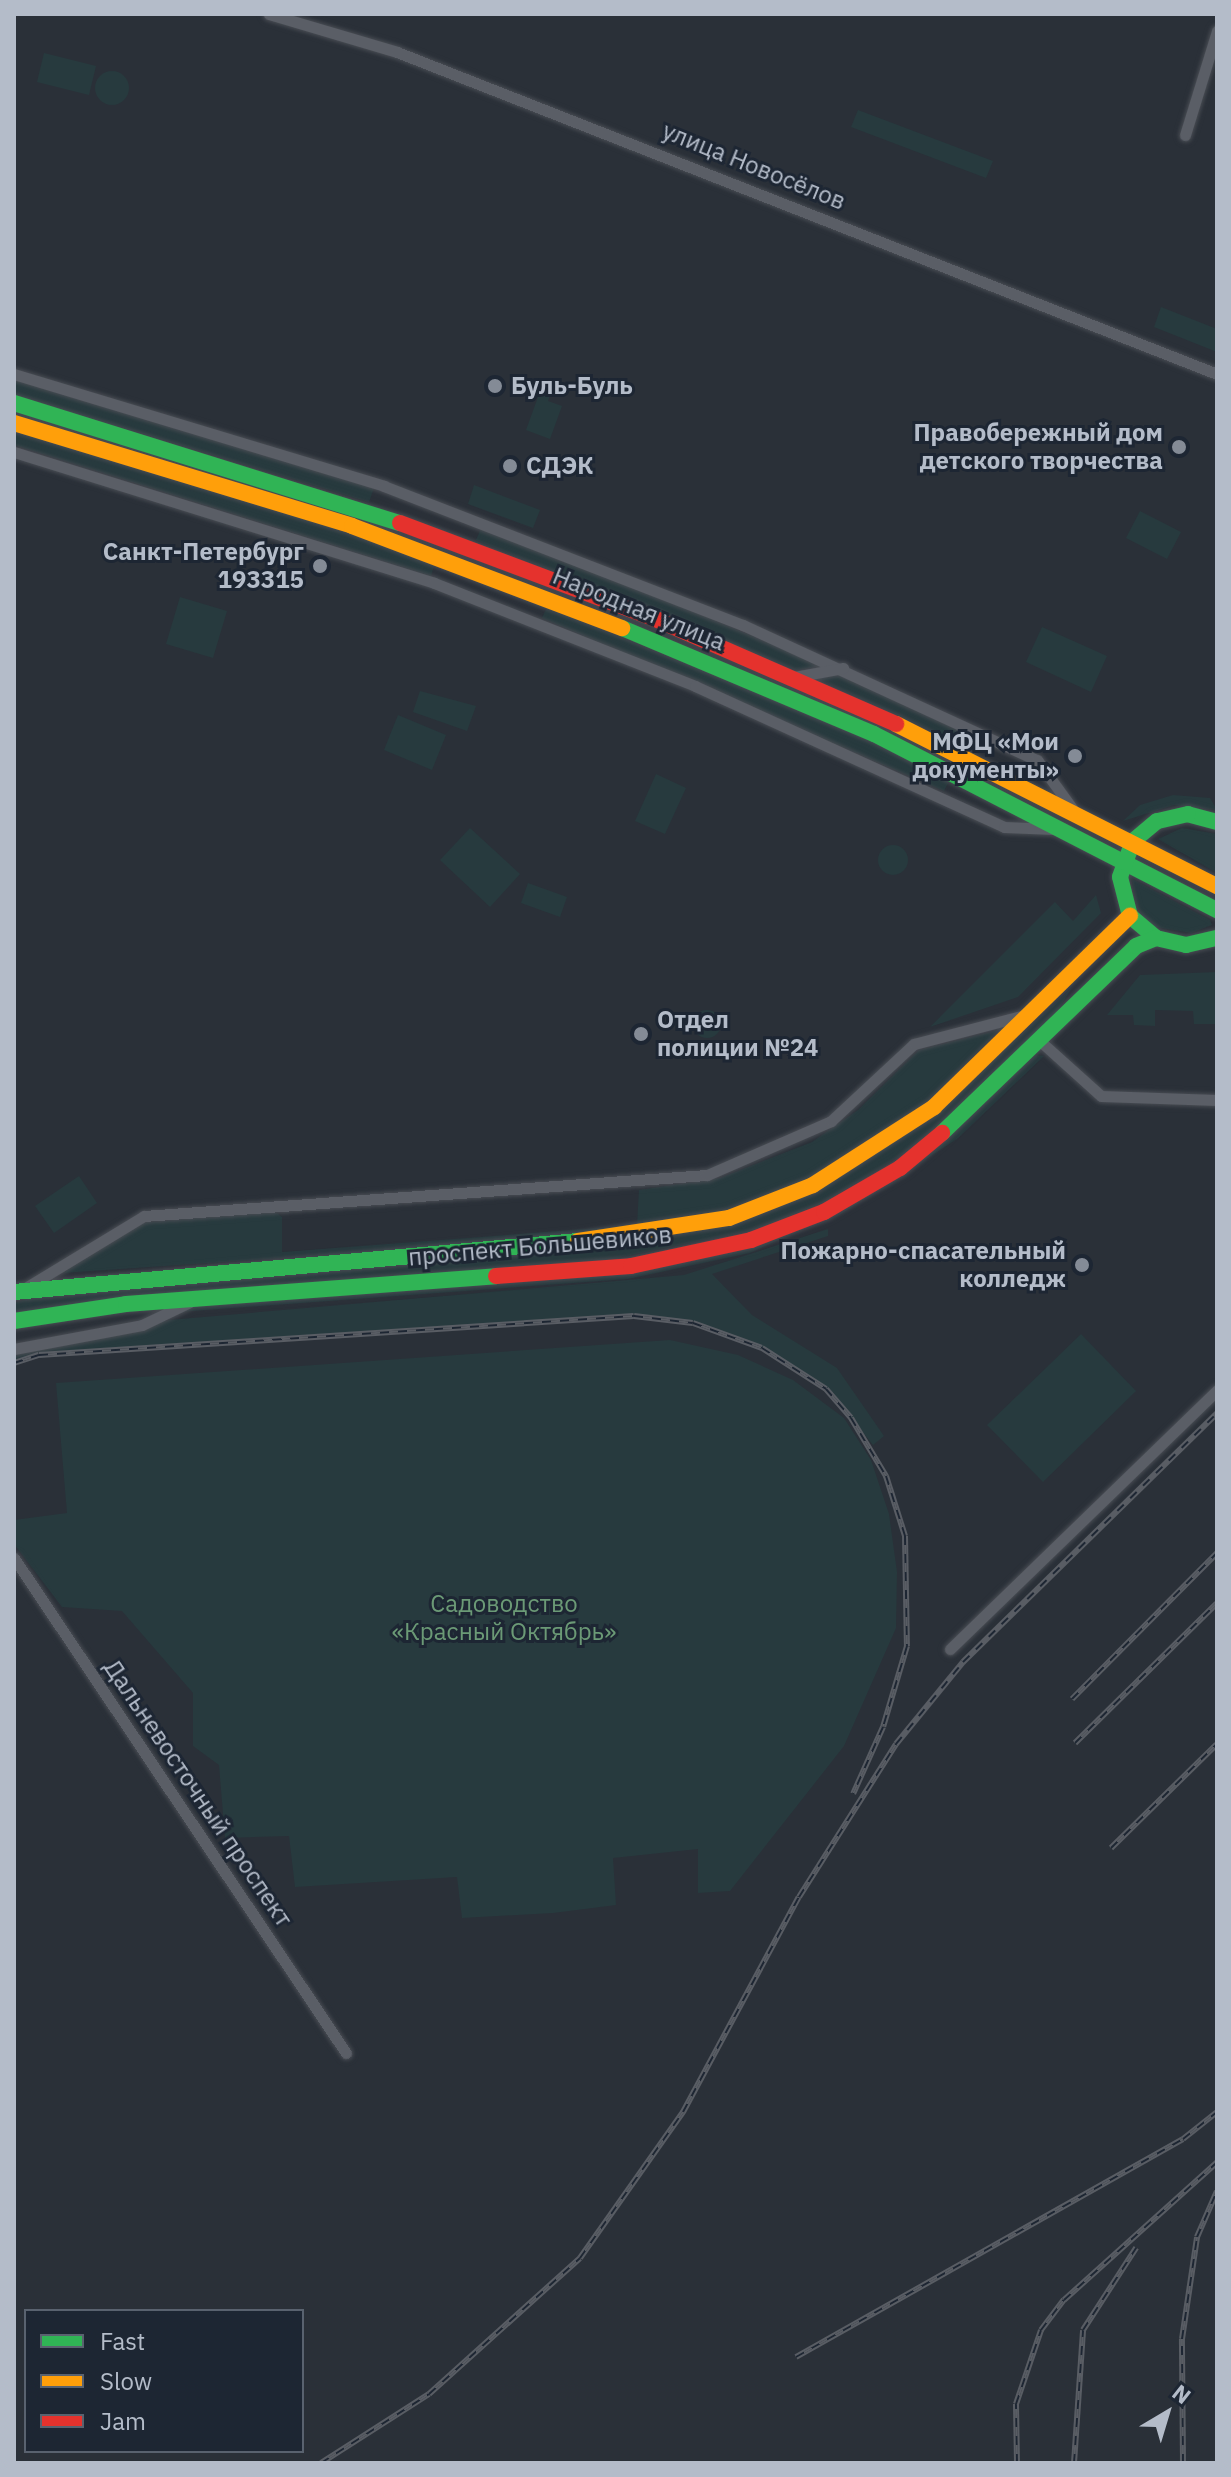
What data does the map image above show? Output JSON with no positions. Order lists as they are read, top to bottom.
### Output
{
  "streets": {
    "main road": ["Народная улица", "проспект Большевиков"],
    "street": ["улица Новосёлов", "Дальневосточный проспект"]
  },
  "parks": ["Садоводство «Красный Октябрь»"],
  "places": [
    "Буль-Буль",
    "Правобережный дом детского творчества",
    "СДЭК",
    "Санкт-Петербург 193315",
    "МФЦ «Мои документы»",
    "Отдел полиции №24",
    "Пожарно-спасательный колледж"
  ],
  "legend": ["Fast", "Slow", "Jam"],
  "north": "top right"
}
